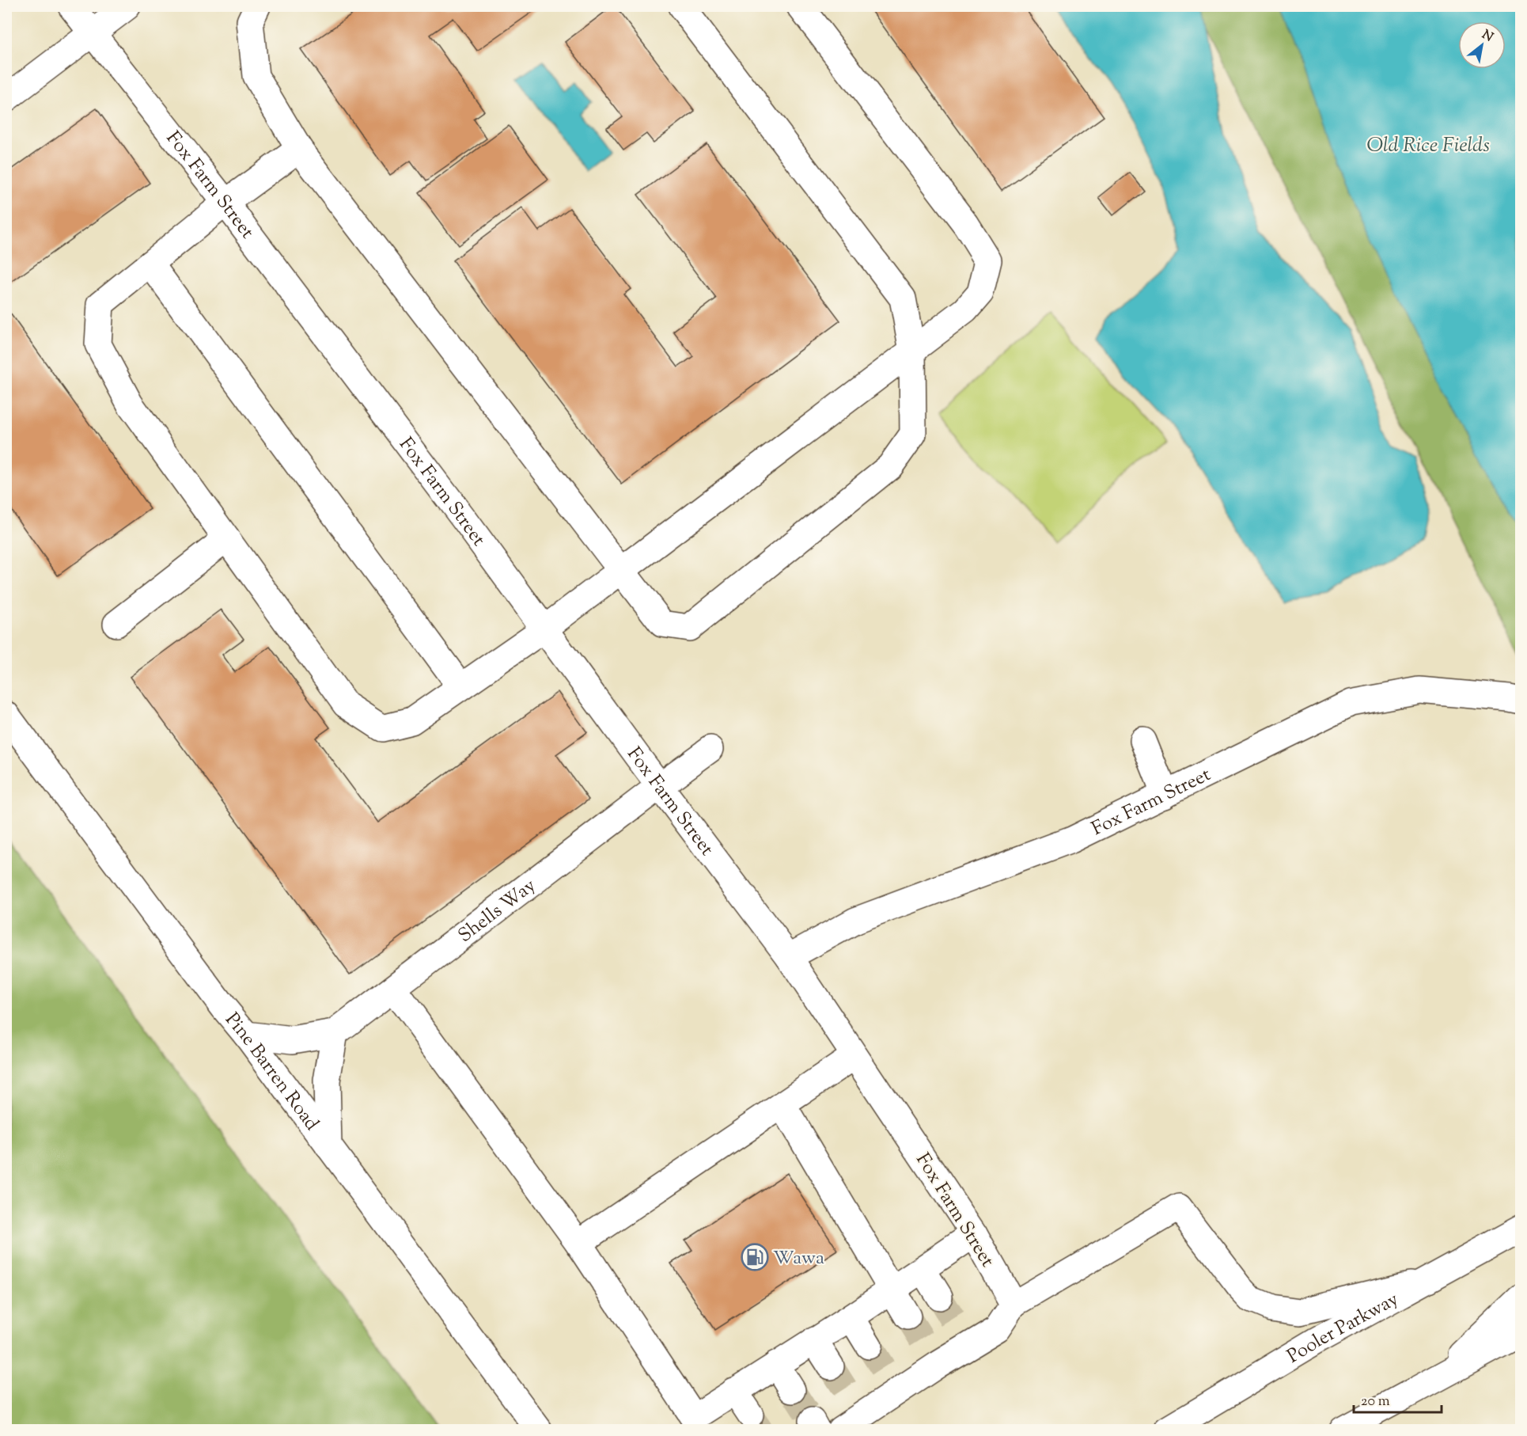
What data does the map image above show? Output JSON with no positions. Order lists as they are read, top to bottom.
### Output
{
  "streets": {
    "main road": [
      "Fox Farm Street",
      "Shells Way",
      "Pine Barren Road",
      "Pooler Parkway"
    ]
  },
  "crossings": [
    ["Fox Farm Street", "Shells Way"],
    ["Shells Way", "Pine Barren Road"]
  ],
  "water": ["Old Rice Fields"],
  "places": {
    "fuel station": ["Wawa"]
  },
  "scale_bar": "20 m",
  "north": "top right"
}
